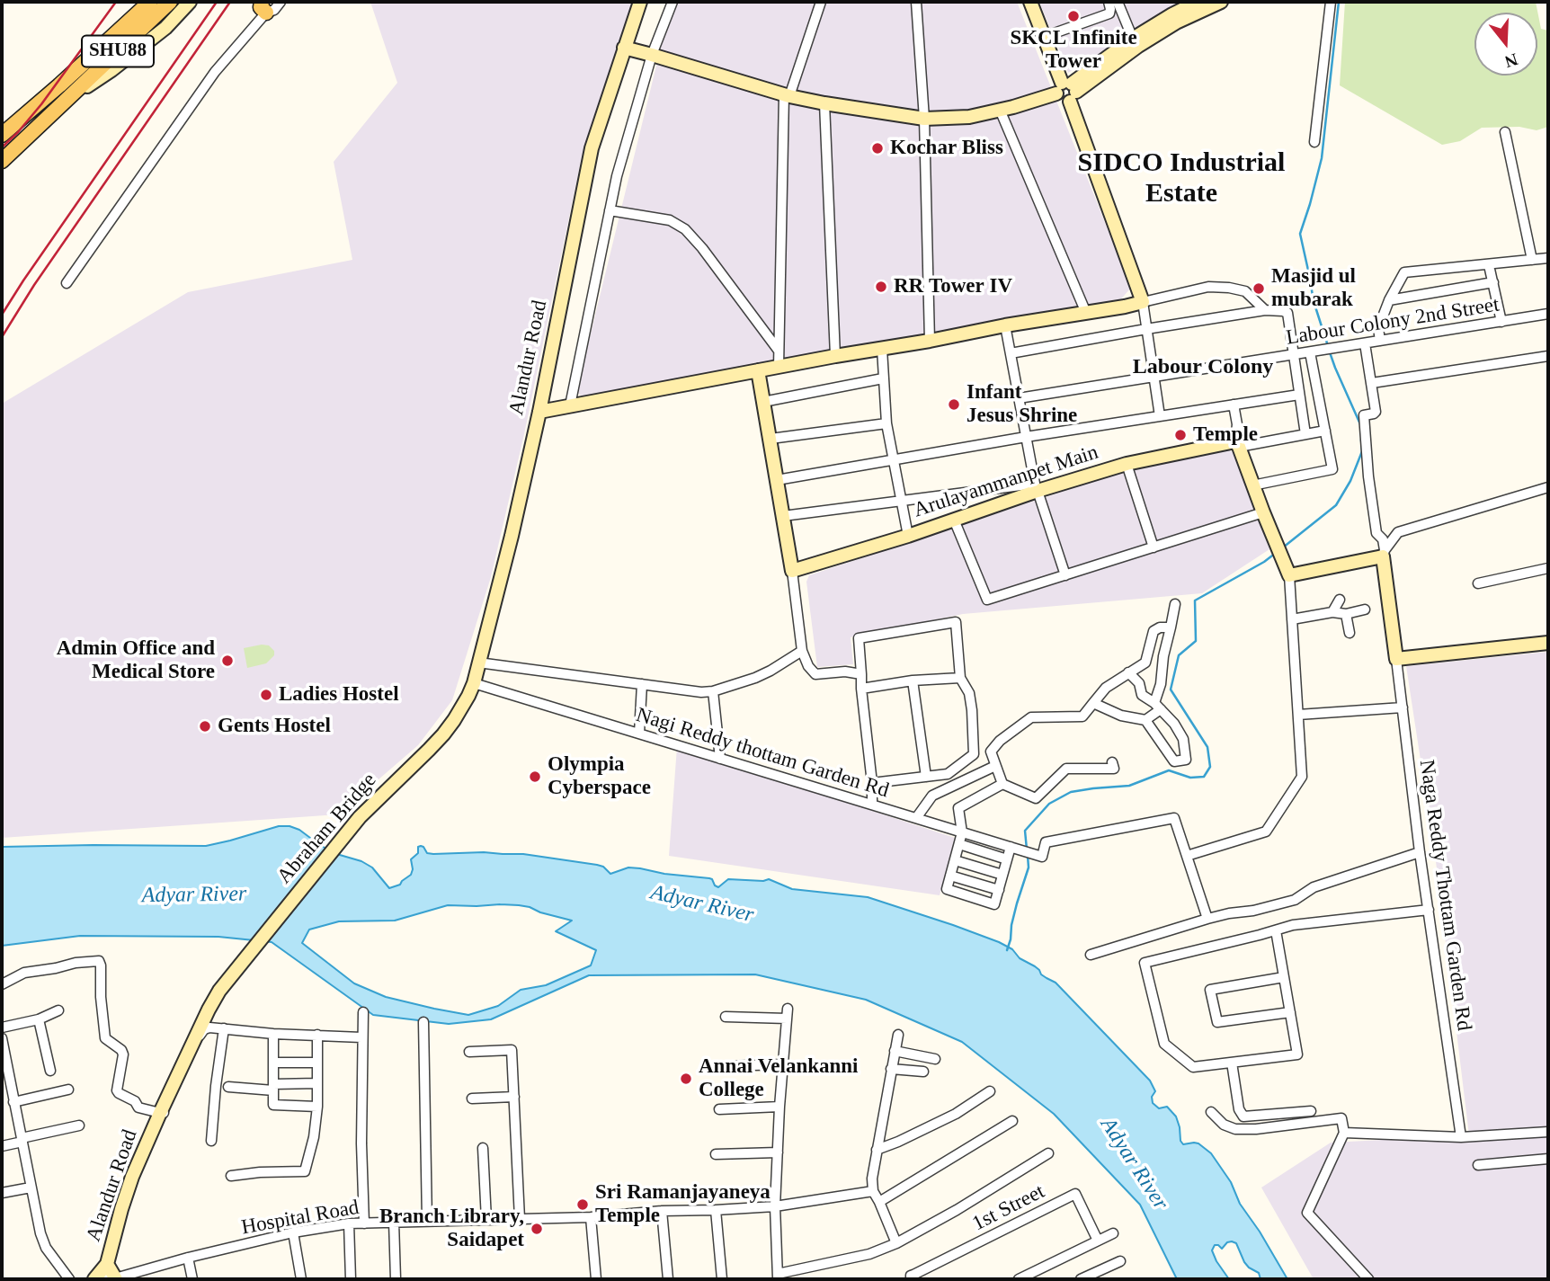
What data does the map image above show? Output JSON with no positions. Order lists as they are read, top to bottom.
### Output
{
  "streets": {
    "main road": [
      "SHU88",
      "Alandur Road",
      "Arulayammanpet Main",
      "Abraham Bridge"
    ],
    "street": [
      "Labour Colony 2nd Street",
      "Nagi Reddy thottam Garden Rd",
      "Naga Reddy Thottam Garden Rd",
      "1st Street",
      "Hospital Road"
    ]
  },
  "crossings": [
    ["Alandur Road", "Nagi Reddy thottam Garden Rd"],
    ["Alandur Road", "Abraham Bridge"],
    ["Alandur Road", "Hospital Road"]
  ],
  "districts": ["SIDCO Industrial Estate", "Labour Colony"],
  "water": ["Adyar River"],
  "places": [
    "SKCL Infinite Tower",
    "Kochar Bliss",
    "RR Tower IV",
    "Masjid ul mubarak",
    "Infant Jesus Shrine",
    "Temple",
    "Admin Office and Medical Store",
    "Ladies Hostel",
    "Gents Hostel",
    "Olympia Cyberspace",
    "Annai Velankanni College",
    "Sri Ramanjayaneya Temple",
    "Branch Library, Saidapet"
  ],
  "north": "bottom"
}
